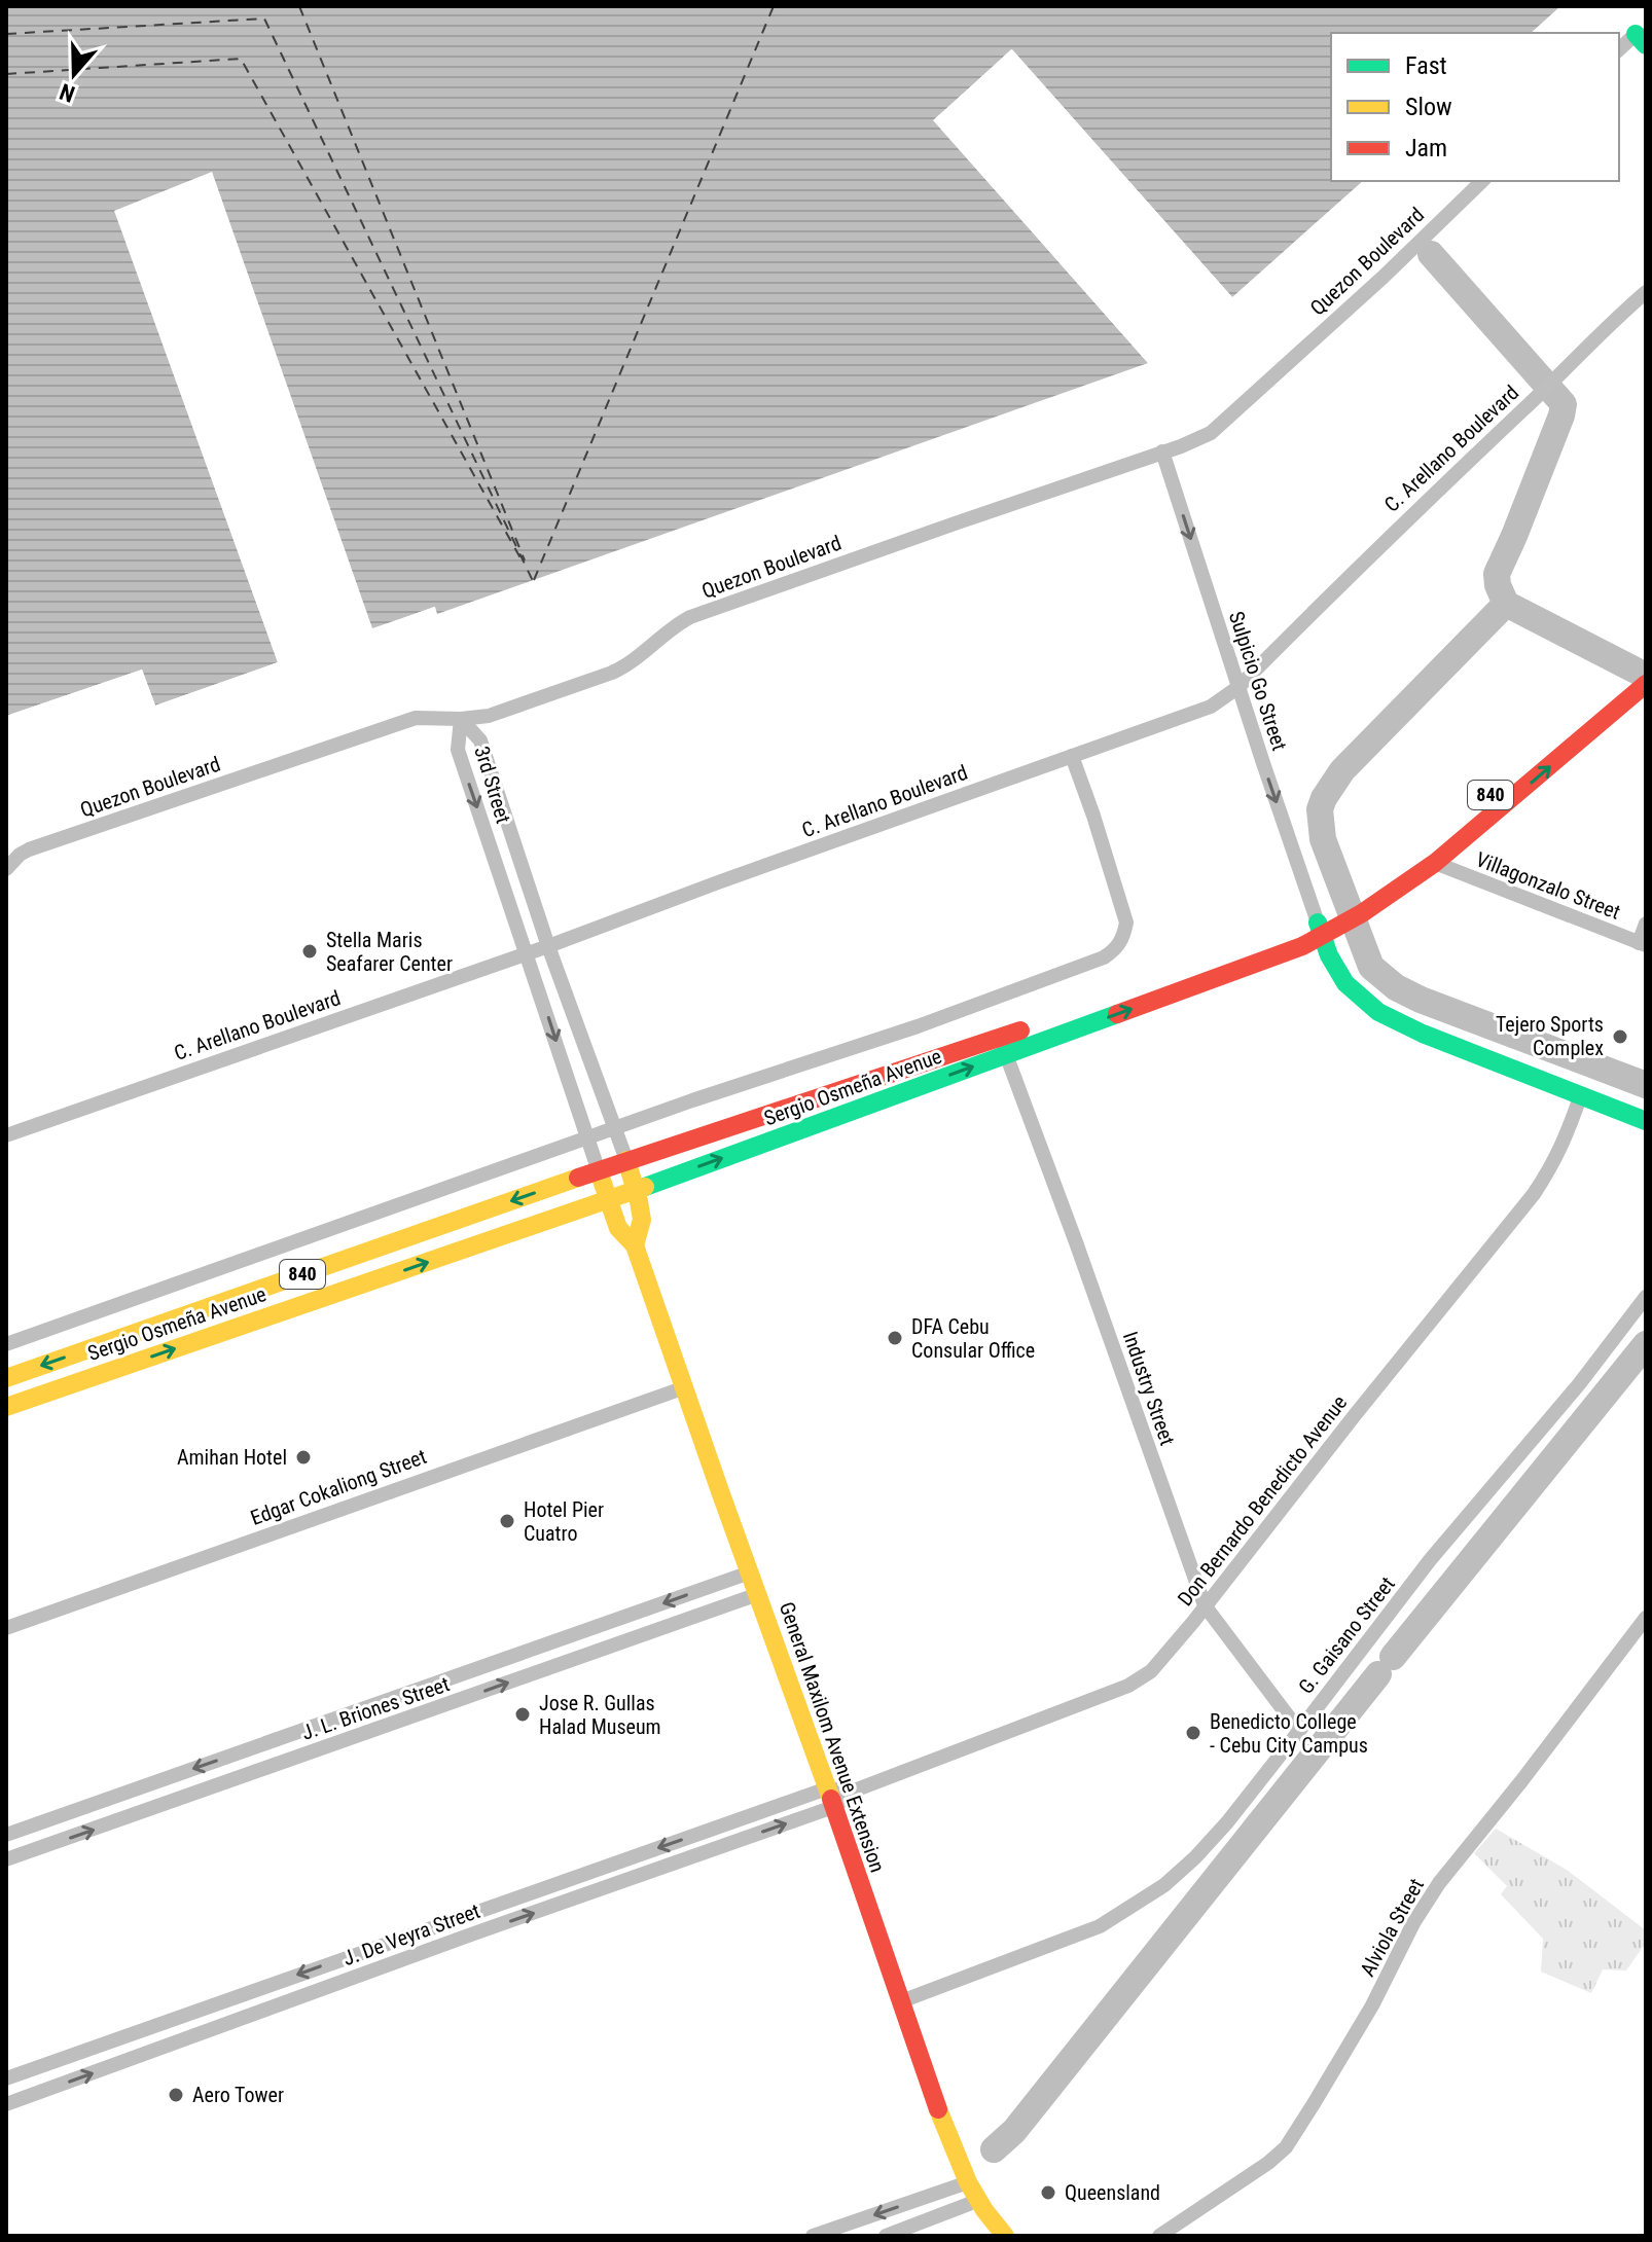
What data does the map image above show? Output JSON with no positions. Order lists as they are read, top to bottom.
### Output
{
  "streets": {
    "main road": ["840", "Sergio Osmeña Avenue", "General Maxilom Avenue Extension"],
    "street": [
      "Quezon Boulevard",
      "C. Arellano Boulevard",
      "Sulpicio Go Street",
      "3rd Street",
      "Villagonzalo Street",
      "Industry Street",
      "Edgar Cokaliong Street",
      "Don Bernardo Benedicto Avenue",
      "G. Gaisano Street",
      "J. L. Briones Street",
      "Alviola Street",
      "J. De Veyra Street"
    ]
  },
  "crossings": [
    ["Quezon Boulevard", "Sulpicio Go Street"],
    ["Quezon Boulevard", "3rd Street"],
    ["C. Arellano Boulevard", "Sulpicio Go Street"],
    ["C. Arellano Boulevard", "3rd Street"],
    ["Sulpicio Go Street", "Sergio Osmeña Avenue"],
    ["3rd Street", "Sergio Osmeña Avenue"],
    ["3rd Street", "General Maxilom Avenue Extension"],
    ["Villagonzalo Street", "Sergio Osmeña Avenue"],
    ["Sergio Osmeña Avenue", "Industry Street"],
    ["Sergio Osmeña Avenue", "General Maxilom Avenue Extension"],
    ["Industry Street", "Don Bernardo Benedicto Avenue"],
    ["Industry Street", "G. Gaisano Street"],
    ["Edgar Cokaliong Street", "General Maxilom Avenue Extension"],
    ["Don Bernardo Benedicto Avenue", "General Maxilom Avenue Extension"],
    ["Don Bernardo Benedicto Avenue", "J. De Veyra Street"],
    ["G. Gaisano Street", "General Maxilom Avenue Extension"],
    ["J. L. Briones Street", "General Maxilom Avenue Extension"],
    ["General Maxilom Avenue Extension", "J. De Veyra Street"]
  ],
  "one_way": ["Sulpicio Go Street"],
  "places": [
    "Stella Maris Seafarer Center",
    "Tejero Sports Complex",
    "DFA Cebu Consular Office",
    "Amihan Hotel",
    "Hotel Pier Cuatro",
    "Jose R. Gullas Halad Museum",
    "Benedicto College - Cebu City Campus",
    "Aero Tower",
    "Queensland"
  ],
  "legend": ["Fast", "Slow", "Jam"],
  "north": "bottom"
}
